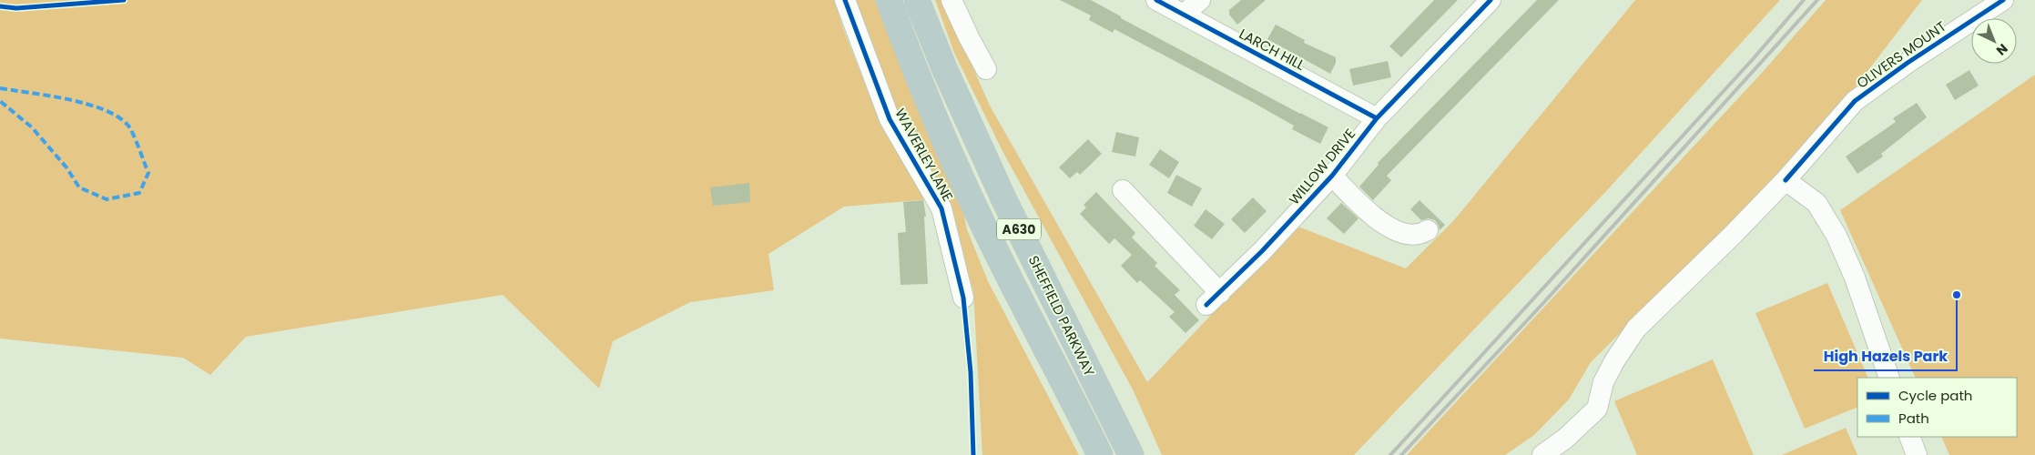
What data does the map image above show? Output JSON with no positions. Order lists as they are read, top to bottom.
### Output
{
  "streets": {
    "highway": ["A630", "SHEFFIELD PARKWAY"],
    "street": [
      "LARCH HILL",
      "OLIVERS MOUNT",
      "WAVERLEY LANE",
      "WILLOW DRIVE"
    ]
  },
  "crossings": [
    ["LARCH HILL", "WILLOW DRIVE"]
  ],
  "places": ["High Hazels Park"],
  "legend": ["Cycle path", "Path"],
  "north": "bottom right"
}
